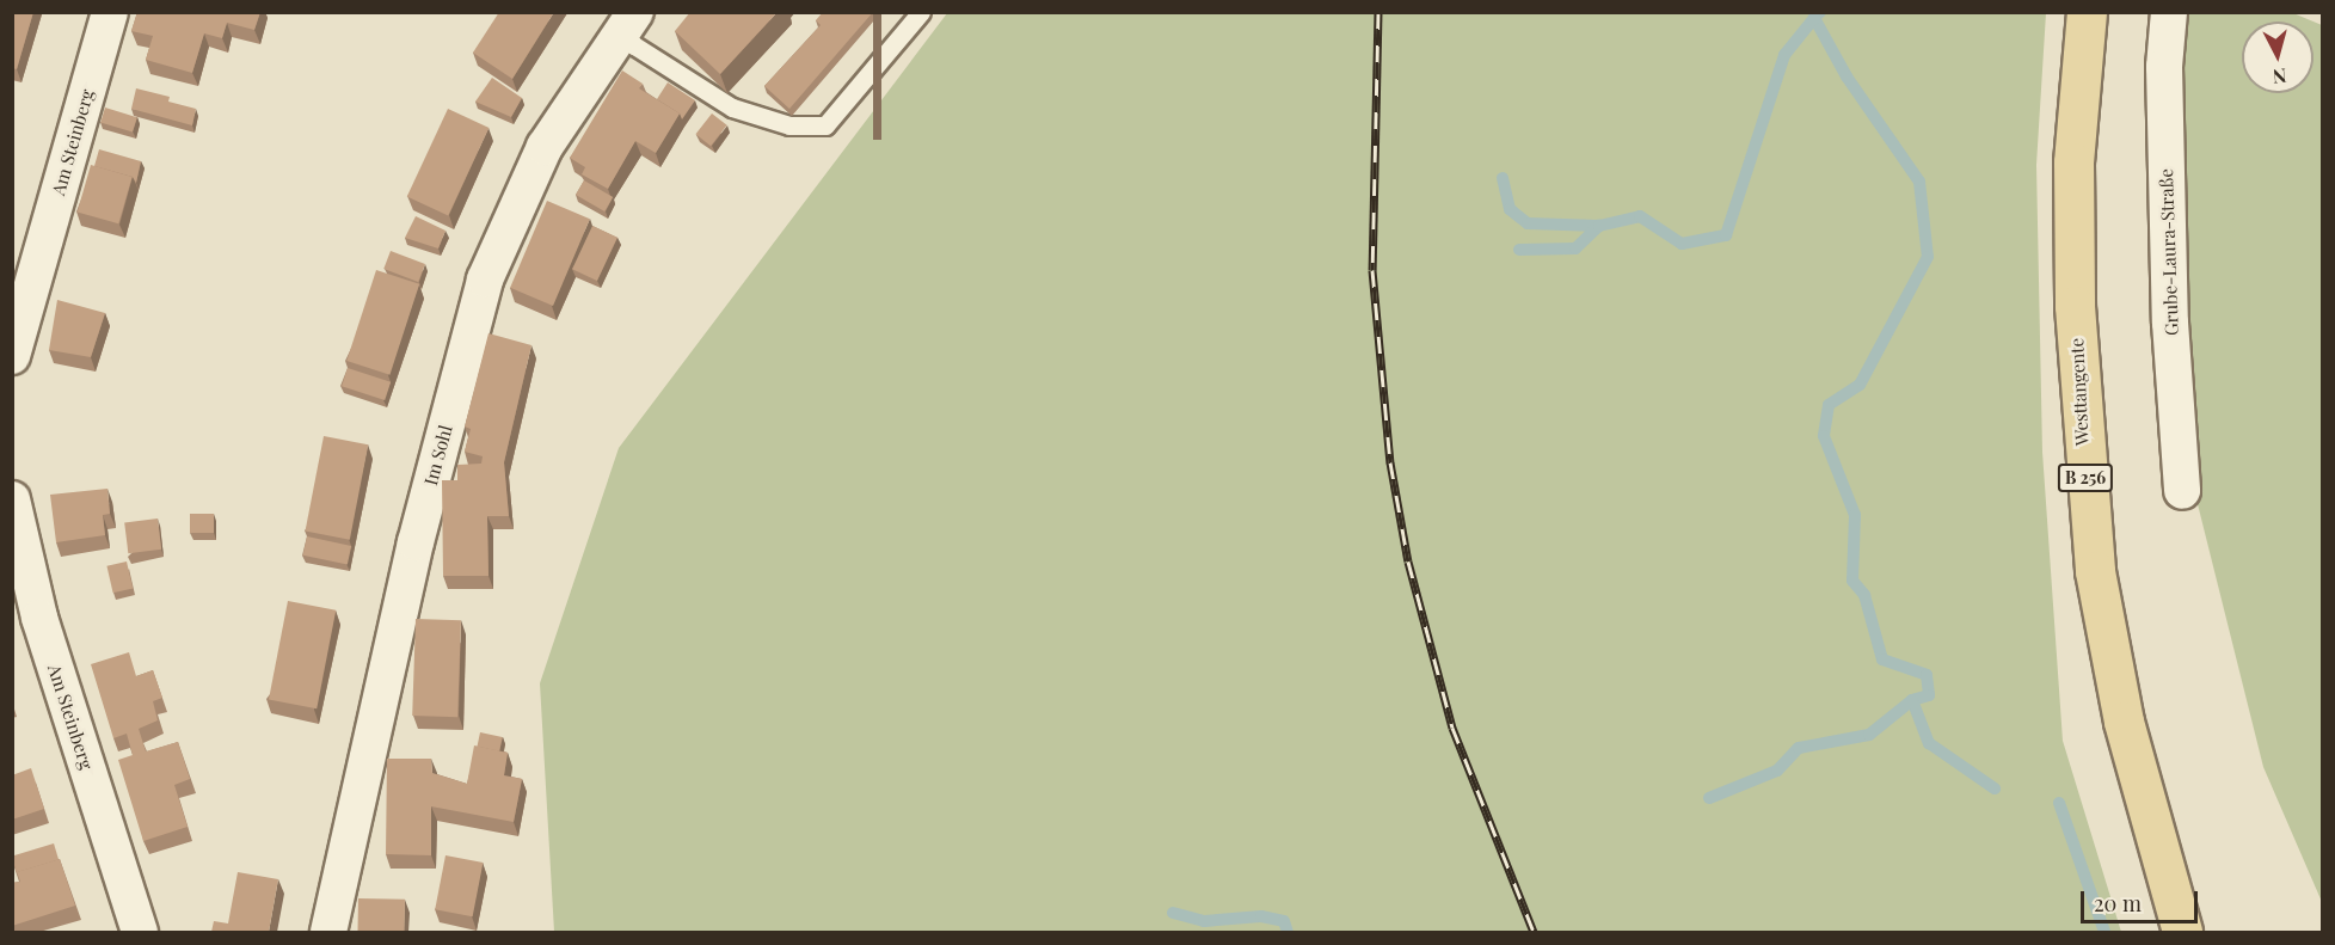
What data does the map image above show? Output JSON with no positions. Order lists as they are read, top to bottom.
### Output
{
  "streets": {
    "main road": ["Westtangente", "B 256"],
    "street": ["Am Steinberg", "Grube-Laura-Straße", "Im Sohl"]
  },
  "scale_bar": "20 m",
  "north": "bottom"
}
